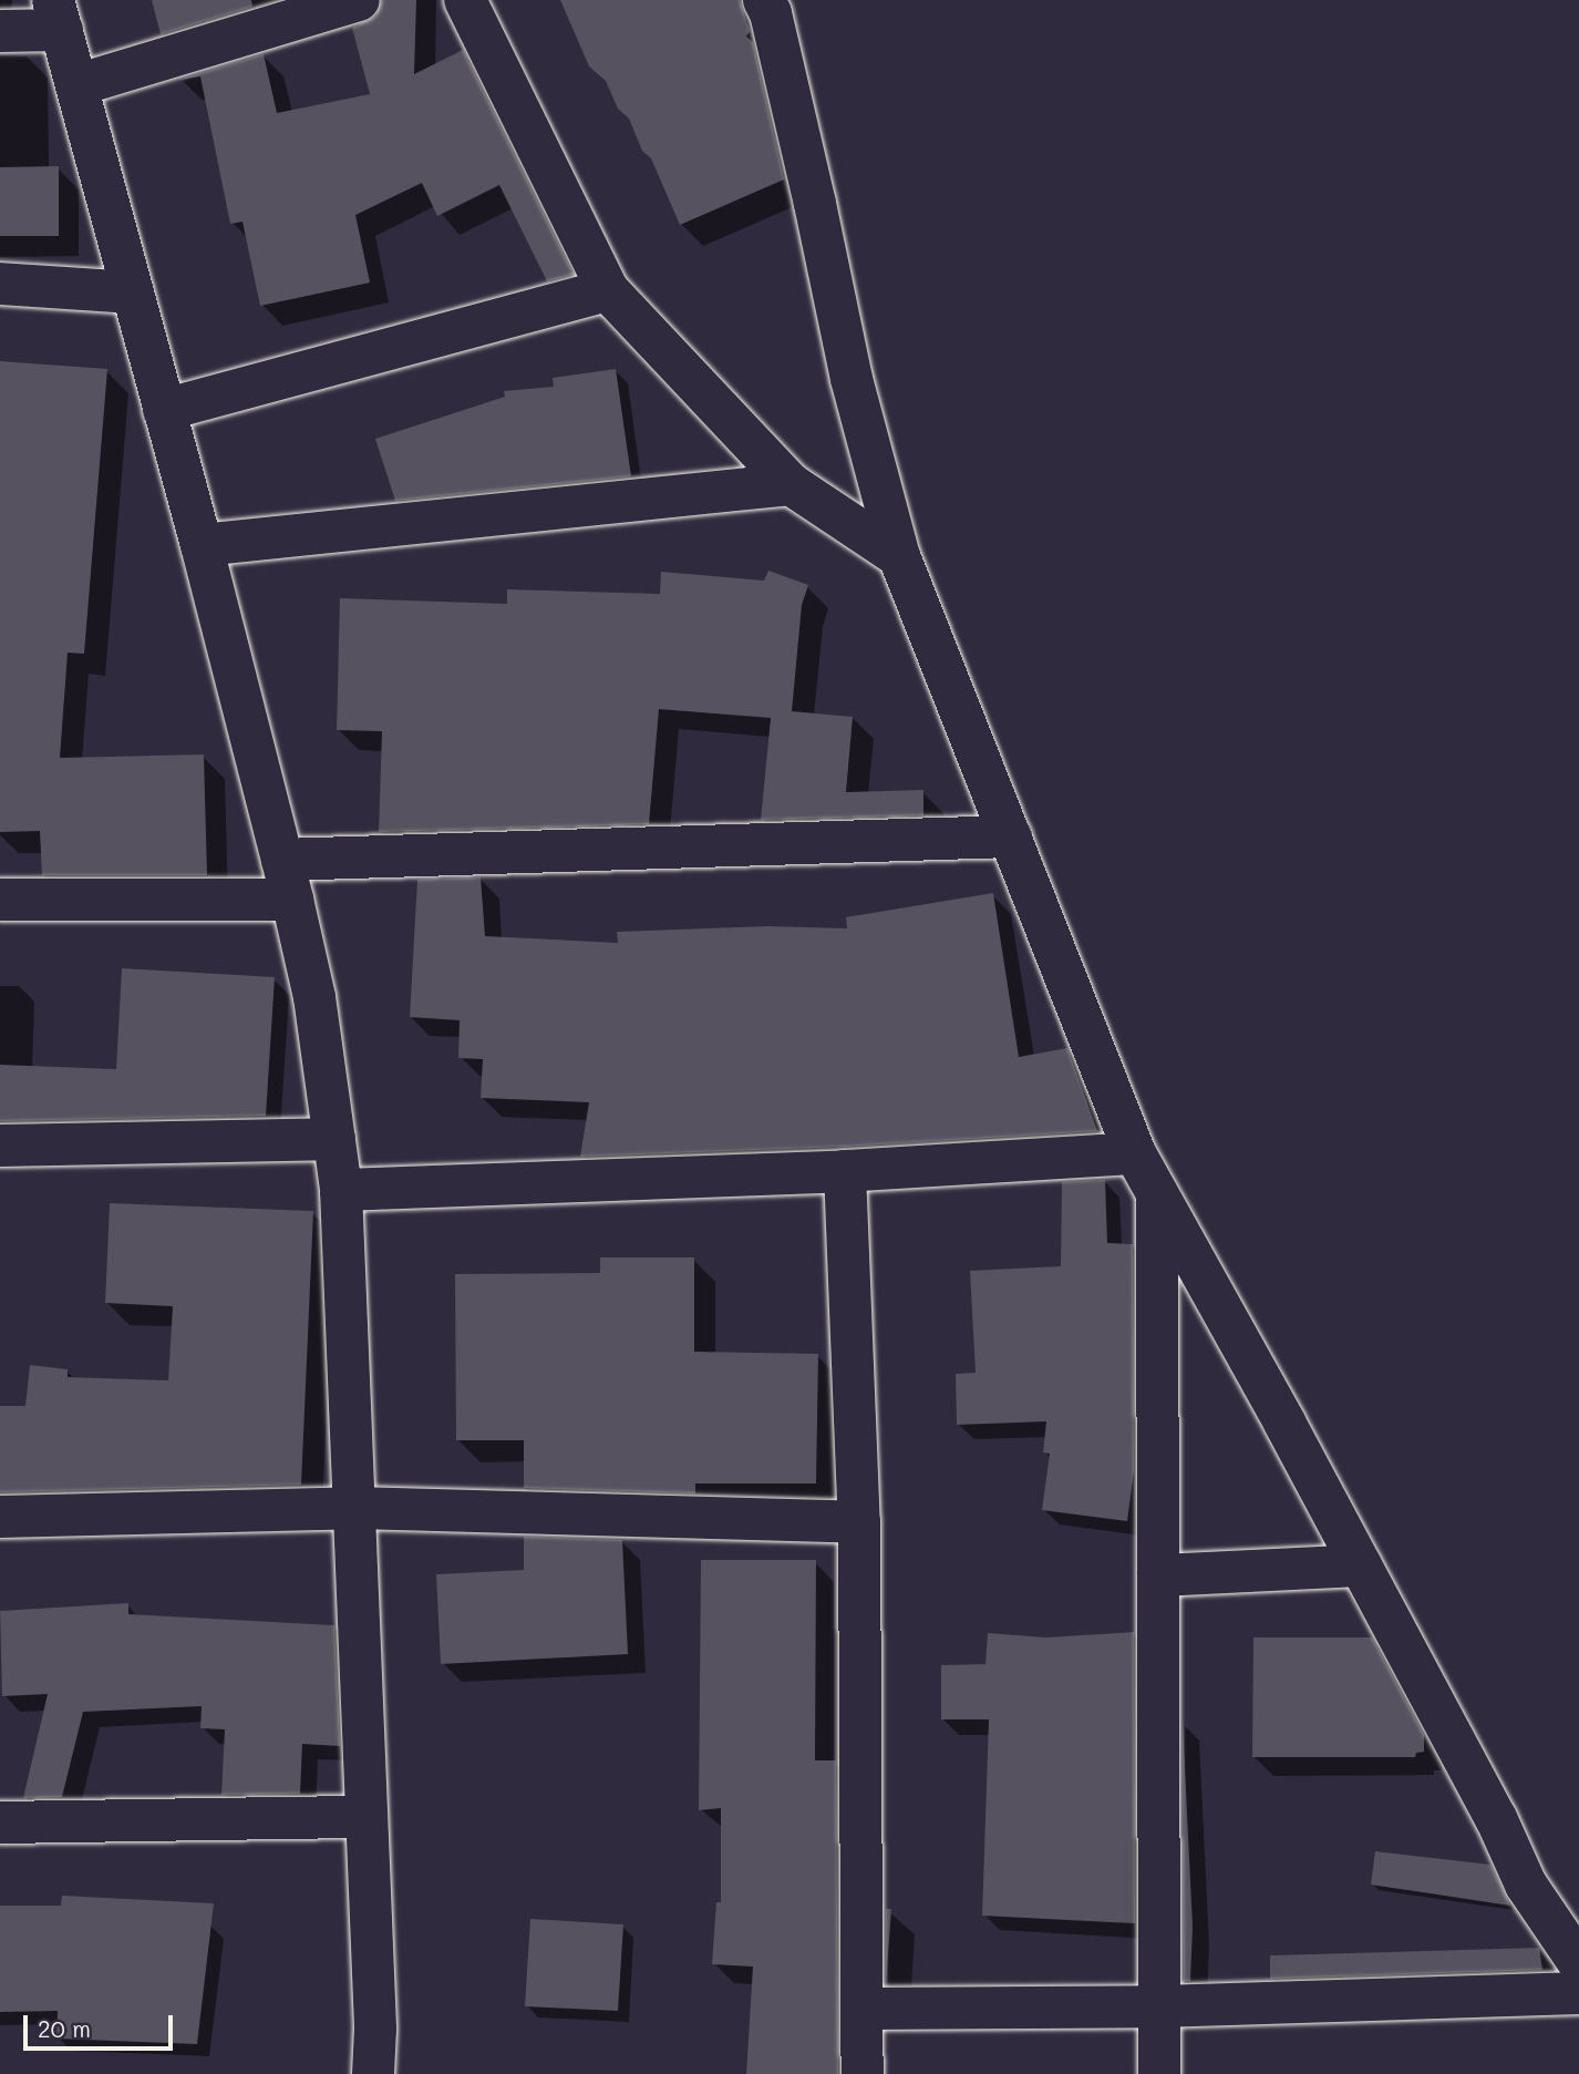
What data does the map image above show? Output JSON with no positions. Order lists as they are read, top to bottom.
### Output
{
  "scale_bar": "20 m"
}
